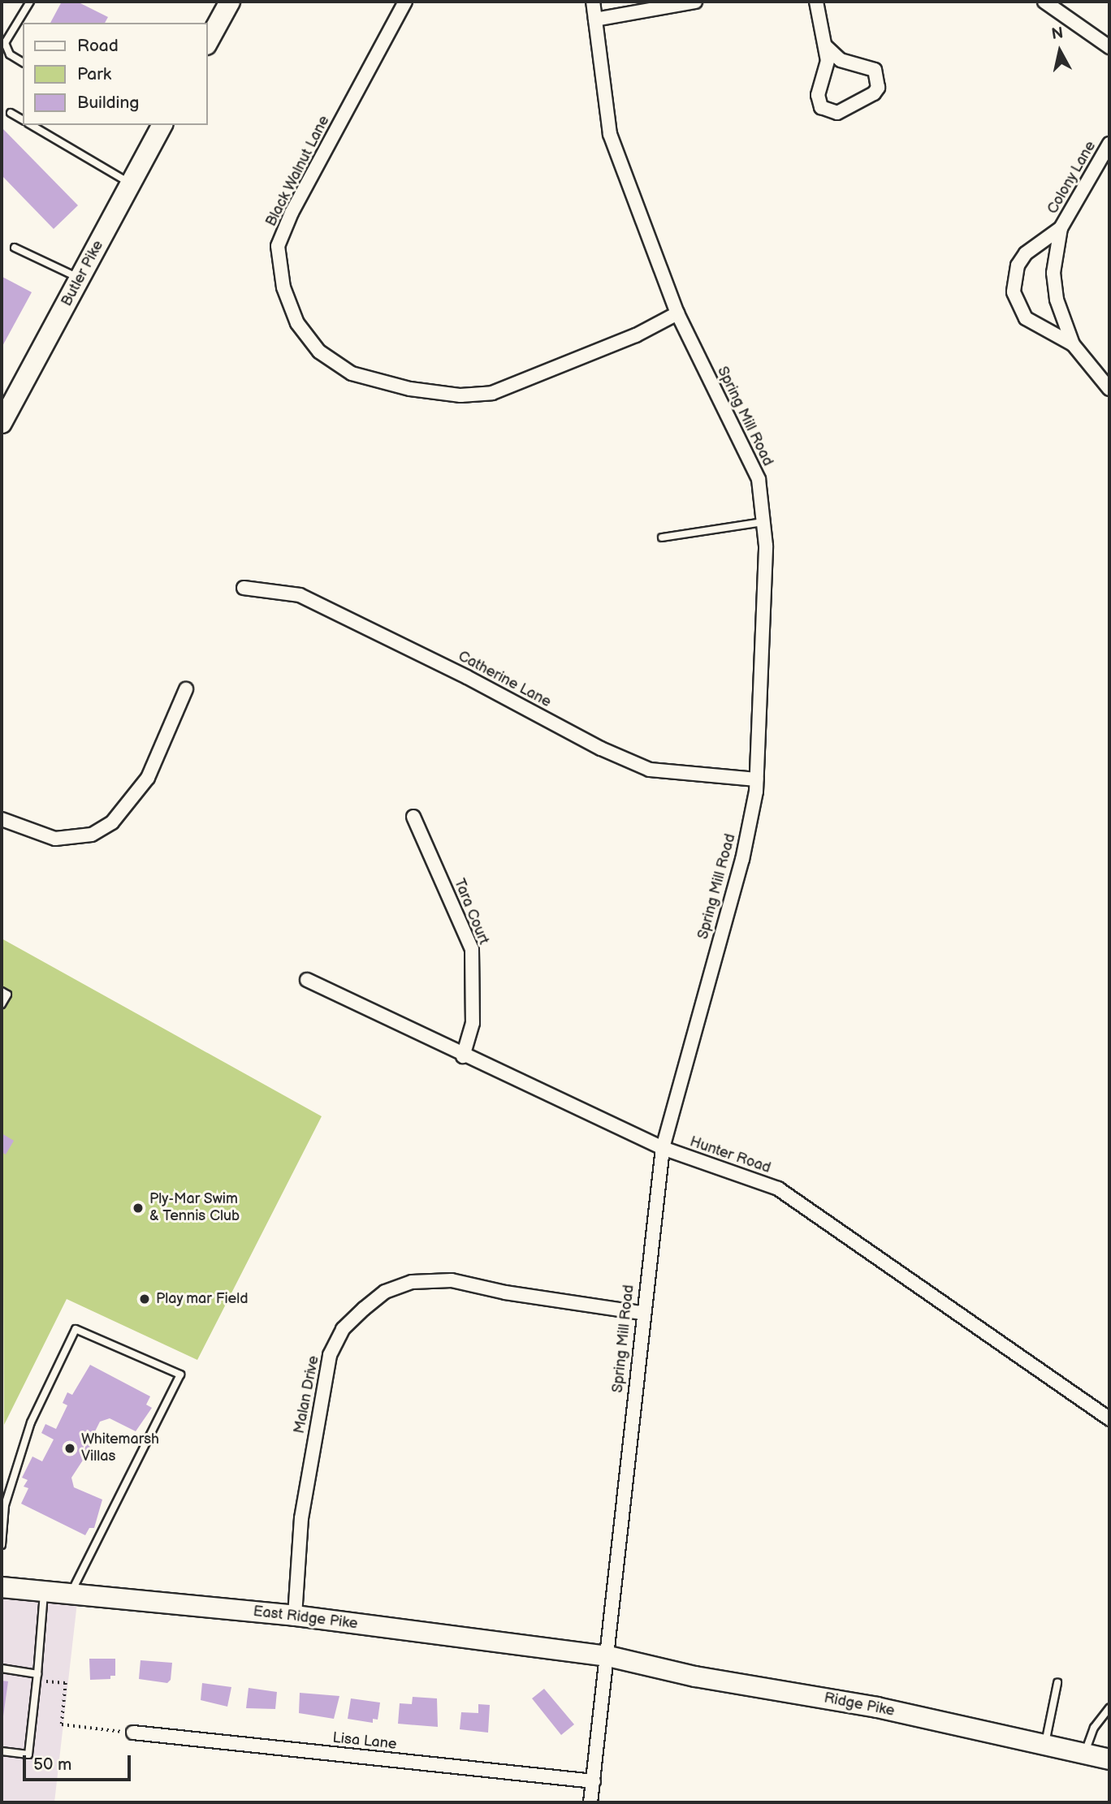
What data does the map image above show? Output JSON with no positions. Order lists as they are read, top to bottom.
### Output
{
  "streets": {
    "main road": ["Butler Pike", "East Ridge Pike", "Ridge Pike"],
    "street": [
      "Black Walnut Lane",
      "Colony Lane",
      "Spring Mill Road",
      "Catherine Lane",
      "Tara Court",
      "Hunter Road",
      "Malan Drive",
      "Lisa Lane"
    ]
  },
  "crossings": [
    ["Black Walnut Lane", "Spring Mill Road"],
    ["Spring Mill Road", "Catherine Lane"],
    ["Spring Mill Road", "Hunter Road"],
    ["Spring Mill Road", "Malan Drive"],
    ["Spring Mill Road", "East Ridge Pike"],
    ["Spring Mill Road", "Ridge Pike"],
    ["Spring Mill Road", "Lisa Lane"],
    ["Tara Court", "Hunter Road"],
    ["Malan Drive", "East Ridge Pike"],
    ["East Ridge Pike", "Ridge Pike"]
  ],
  "places": ["Ply-Mar Swim & Tennis Club", "Play mar Field", "Whitemarsh Villas"],
  "legend": ["Road", "Park", "Building"],
  "scale_bar": "50 m",
  "north": "top"
}
